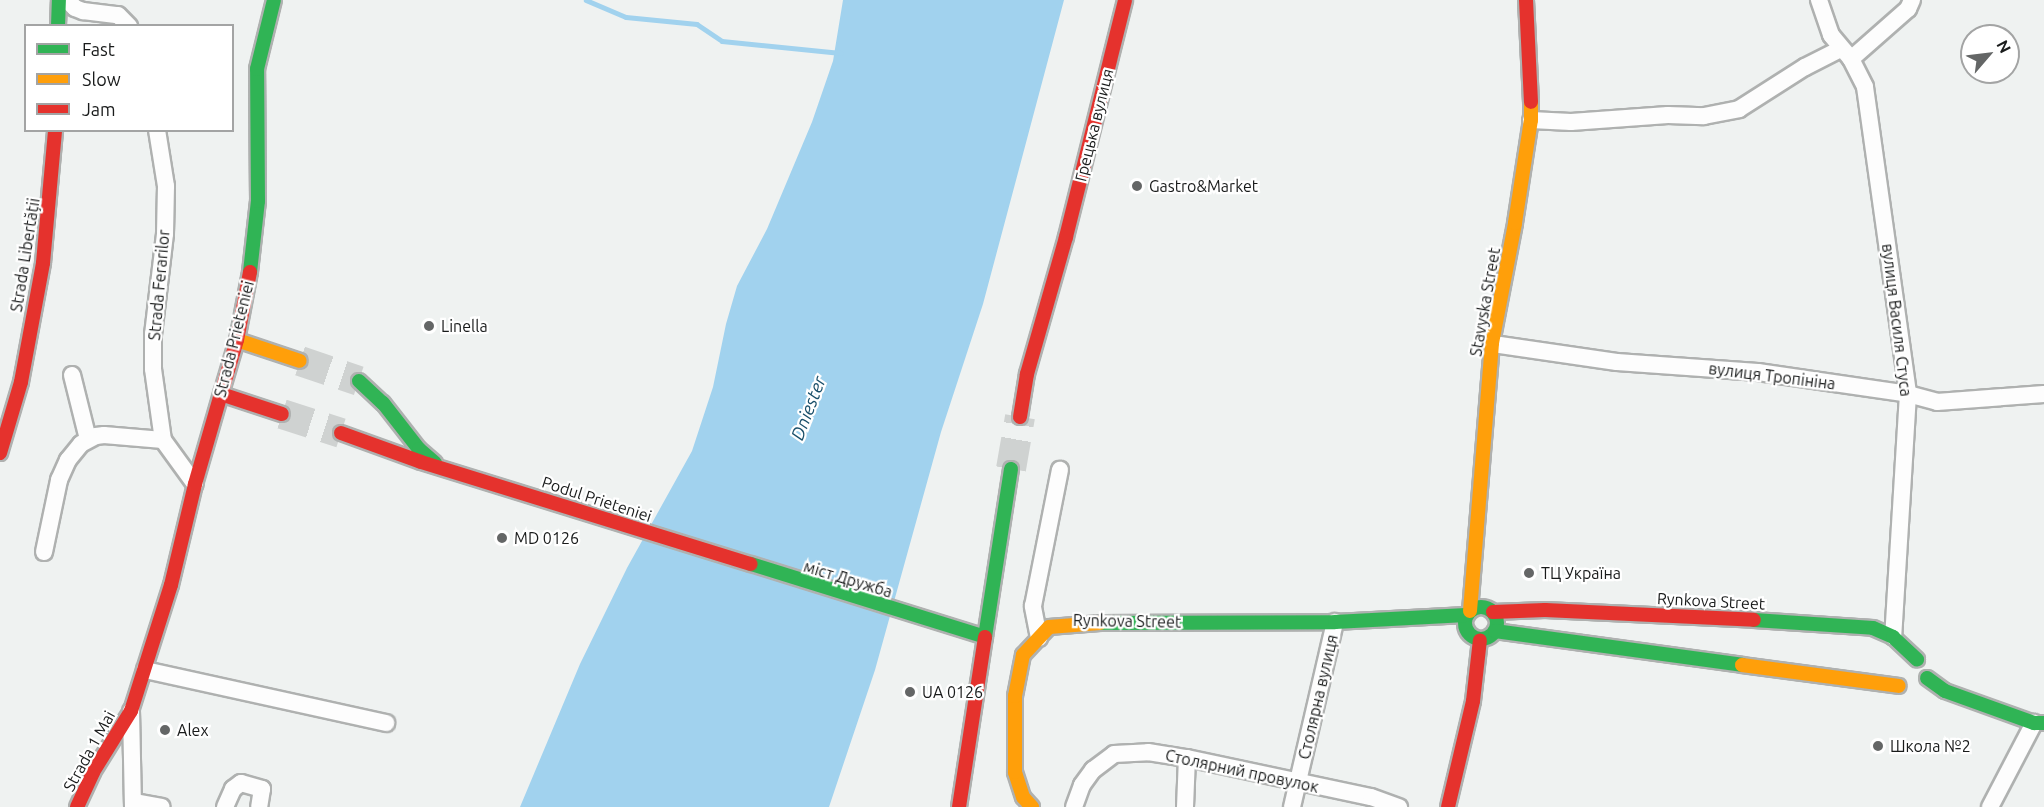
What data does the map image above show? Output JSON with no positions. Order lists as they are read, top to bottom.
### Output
{
  "streets": {
    "main road": [
      "Грецька вулиця",
      "Strada Libertății",
      "Stavyska Street",
      "Strada Prieteniei",
      "Podul Prieteniei",
      "міст Дружба",
      "Rynkova Street",
      "Strada 1 Mai"
    ],
    "street": [
      "Strada Ferarilor",
      "вулиця Василя Стуса",
      "вулиця Тропініна",
      "Столярна вулиця",
      "Столярний провулок"
    ]
  },
  "crossings": [
    ["Strada Ferarilor", "Strada Prieteniei"],
    ["Stavyska Street", "вулиця Тропініна"],
    ["Stavyska Street", "Rynkova Street"],
    ["вулиця Василя Стуса", "вулиця Тропініна"],
    ["вулиця Василя Стуса", "Rynkova Street"],
    ["Strada Prieteniei", "Strada 1 Mai"],
    ["Podul Prieteniei", "міст Дружба"],
    ["Rynkova Street", "Столярна вулиця"],
    ["Столярна вулиця", "Столярний провулок"]
  ],
  "water": ["Dniester"],
  "places": [
    "Gastro&Market",
    "Linella",
    "MD 0126",
    "ТЦ Україна",
    "UA 0126",
    "Alex",
    "Школа №2"
  ],
  "legend": ["Fast", "Slow", "Jam"],
  "north": "top right"
}
